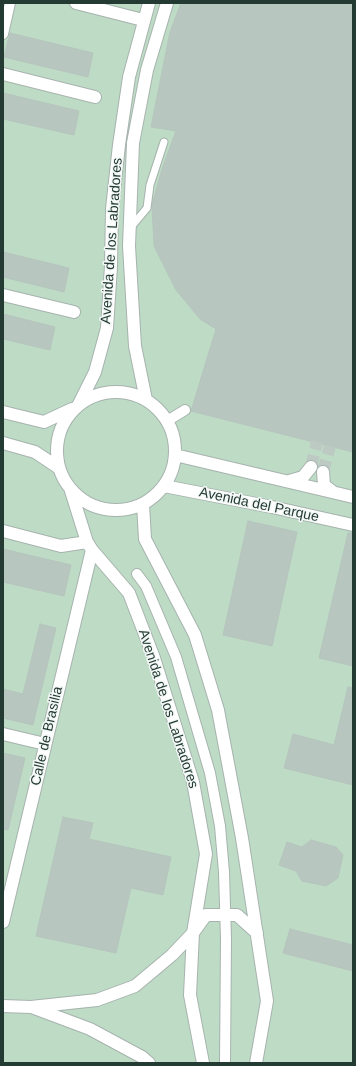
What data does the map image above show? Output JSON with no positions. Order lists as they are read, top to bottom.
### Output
{
  "streets": {
    "street": ["Avenida de los Labradores", "Avenida del Parque", "Calle de Brasilia"]
  },
  "crossings": [
    ["Avenida de los Labradores", "Avenida del Parque"],
    ["Avenida de los Labradores", "Calle de Brasilia"]
  ]
}
